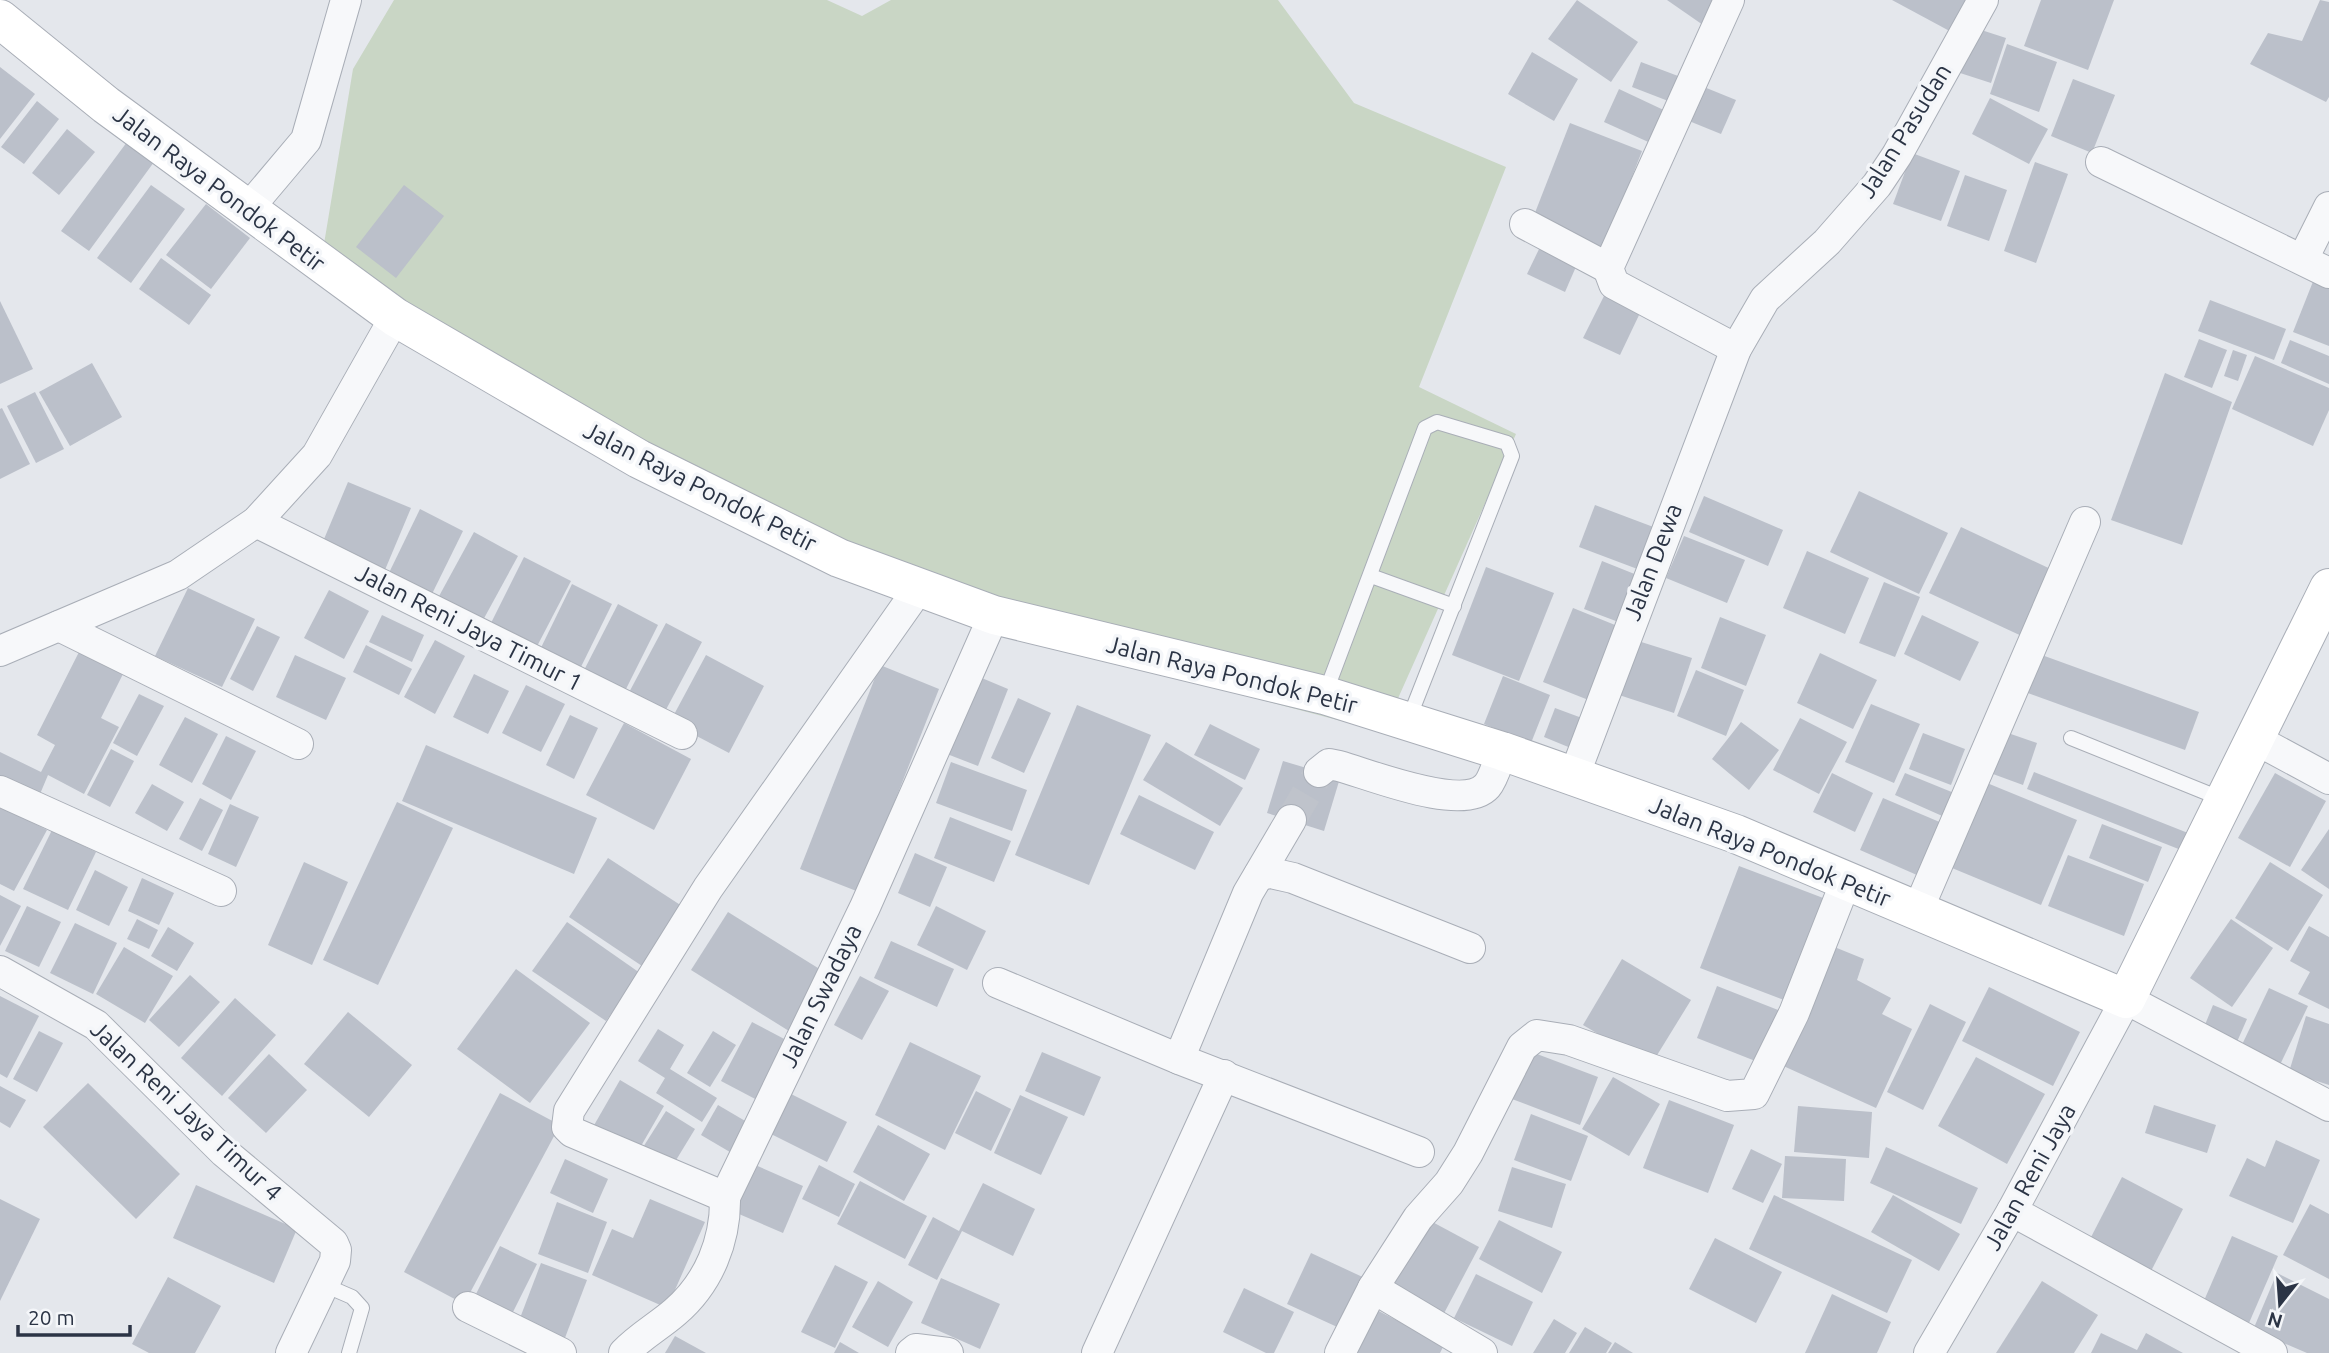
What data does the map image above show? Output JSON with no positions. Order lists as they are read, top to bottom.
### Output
{
  "streets": {
    "main road": ["Jalan Raya Pondok Petir"],
    "street": [
      "Jalan Pasudan",
      "Jalan Dewa",
      "Jalan Reni Jaya Timur 1",
      "Jalan Swadaya",
      "Jalan Reni Jaya Timur 4",
      "Jalan Reni Jaya"
    ]
  },
  "crossings": [
    ["Jalan Pasudan", "Jalan Dewa"],
    ["Jalan Raya Pondok Petir", "Jalan Dewa"],
    ["Jalan Raya Pondok Petir", "Jalan Swadaya"],
    ["Jalan Raya Pondok Petir", "Jalan Reni Jaya"]
  ],
  "scale_bar": "20 m",
  "north": "bottom"
}
